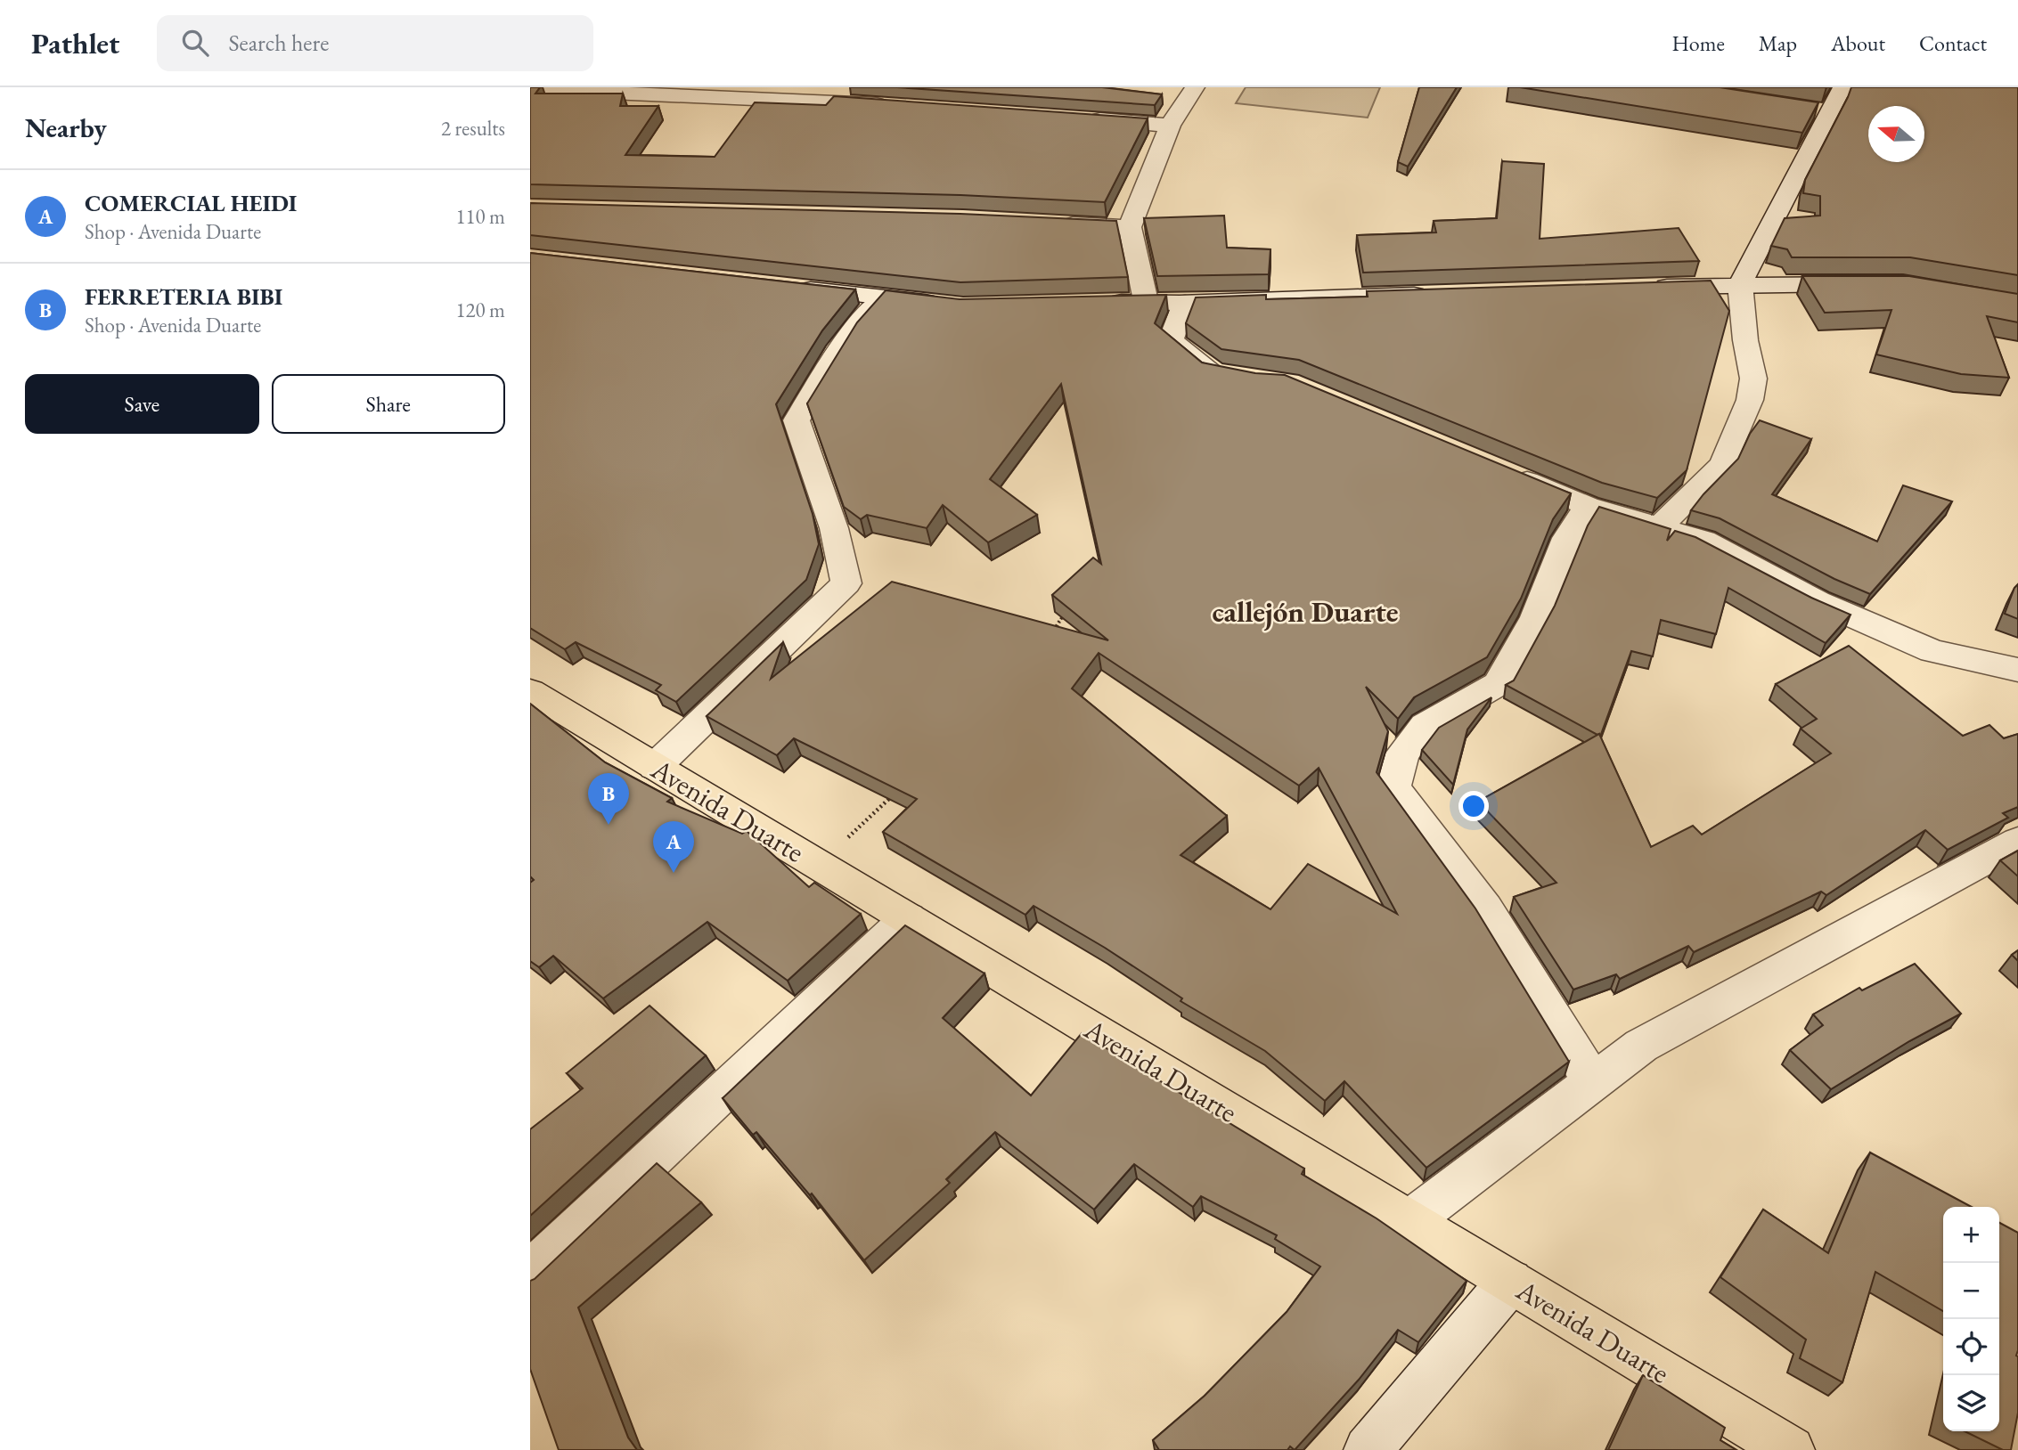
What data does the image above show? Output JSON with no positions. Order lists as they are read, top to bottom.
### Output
{
  "streets": {
    "main road": ["Avenida Duarte"]
  },
  "districts": ["callejón Duarte"],
  "north": "left",
  "page": {
    "header": "Pathlet",
    "search": "Search here",
    "nav": [
      "Home",
      "Map",
      "About",
      "Contact"
    ],
    "heading": ["Nearby", "2 results"],
    "list": [
      {
        "mark": "A",
        "name": "COMERCIAL HEIDI",
        "note": "Shop · Avenida Duarte",
        "value": "110 m"
      },
      {
        "mark": "B",
        "name": "FERRETERIA BIBI",
        "note": "Shop · Avenida Duarte",
        "value": "120 m"
      }
    ],
    "buttons": ["Save", "Share"],
    "pins": ["B", "A"],
    "map_buttons": ["+", "−"]
  }
}
